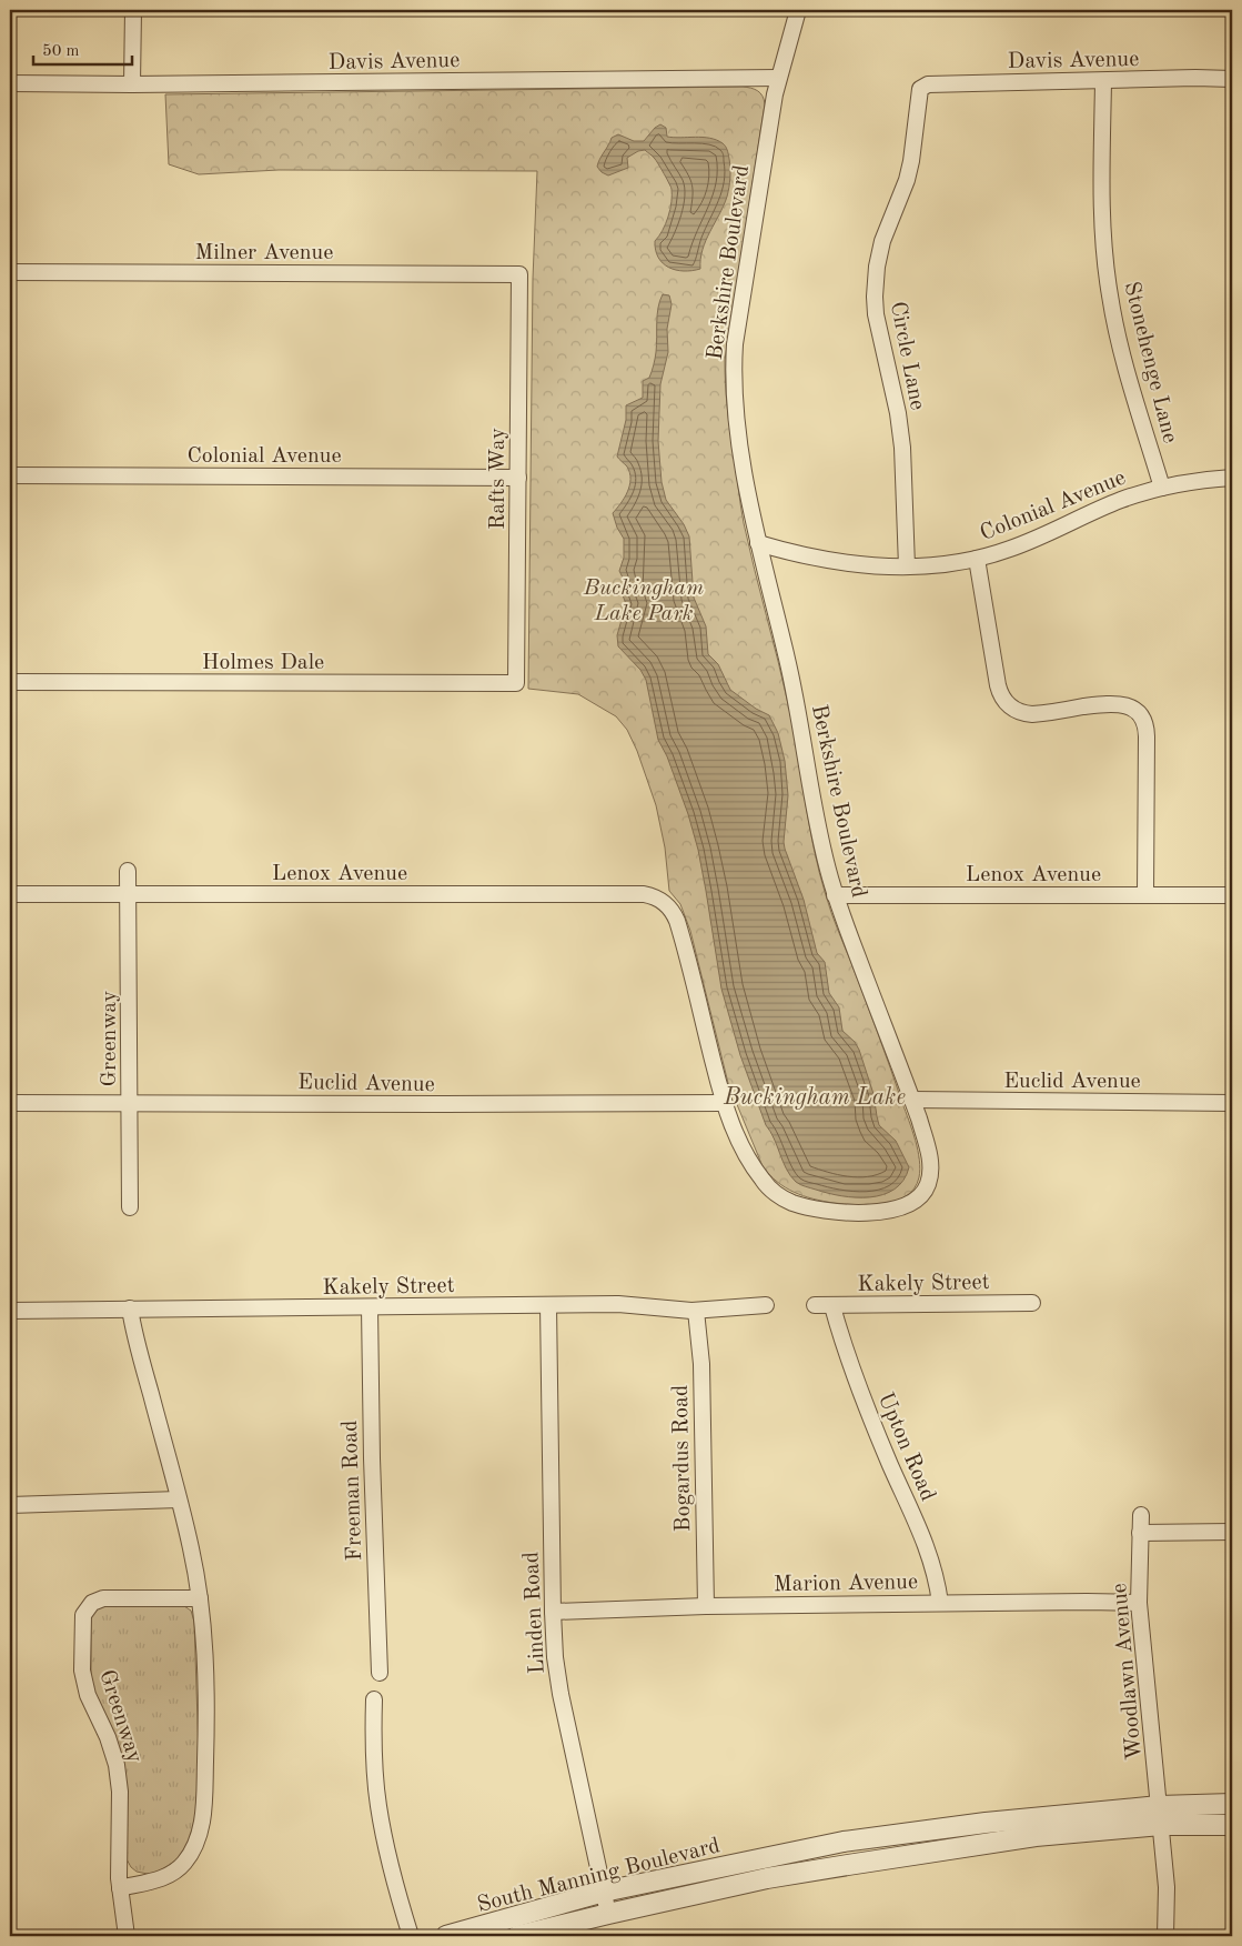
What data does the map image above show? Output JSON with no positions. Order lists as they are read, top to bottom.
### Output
{
  "streets": {
    "street": [
      "Davis Avenue",
      "Milner Avenue",
      "Berkshire Boulevard",
      "Circle Lane",
      "Stonehenge Lane",
      "Colonial Avenue",
      "Rafts Way",
      "Holmes Dale",
      "Lenox Avenue",
      "Greenway",
      "Euclid Avenue",
      "Kakely Street",
      "Upton Road",
      "Bogardus Road",
      "Freeman Road",
      "Marion Avenue",
      "Linden Road",
      "Woodlawn Avenue",
      "South Manning Boulevard"
    ]
  },
  "crossings": [
    ["Davis Avenue", "Berkshire Boulevard"],
    ["Davis Avenue", "Circle Lane"],
    ["Davis Avenue", "Stonehenge Lane"],
    ["Milner Avenue", "Rafts Way"],
    ["Berkshire Boulevard", "Colonial Avenue"],
    ["Berkshire Boulevard", "Lenox Avenue"],
    ["Berkshire Boulevard", "Euclid Avenue"],
    ["Circle Lane", "Colonial Avenue"],
    ["Stonehenge Lane", "Colonial Avenue"],
    ["Colonial Avenue", "Rafts Way"],
    ["Rafts Way", "Holmes Dale"],
    ["Lenox Avenue", "Greenway"],
    ["Greenway", "Euclid Avenue"],
    ["Kakely Street", "Upton Road"],
    ["Kakely Street", "Bogardus Road"],
    ["Kakely Street", "Freeman Road"],
    ["Kakely Street", "Linden Road"],
    ["Upton Road", "Marion Avenue"],
    ["Bogardus Road", "Marion Avenue"],
    ["Marion Avenue", "Linden Road"],
    ["Marion Avenue", "Woodlawn Avenue"],
    ["Linden Road", "South Manning Boulevard"],
    ["Woodlawn Avenue", "South Manning Boulevard"]
  ],
  "water": ["Buckingham Lake"],
  "parks": ["Buckingham Lake Park"],
  "scale_bar": "50 m"
}
